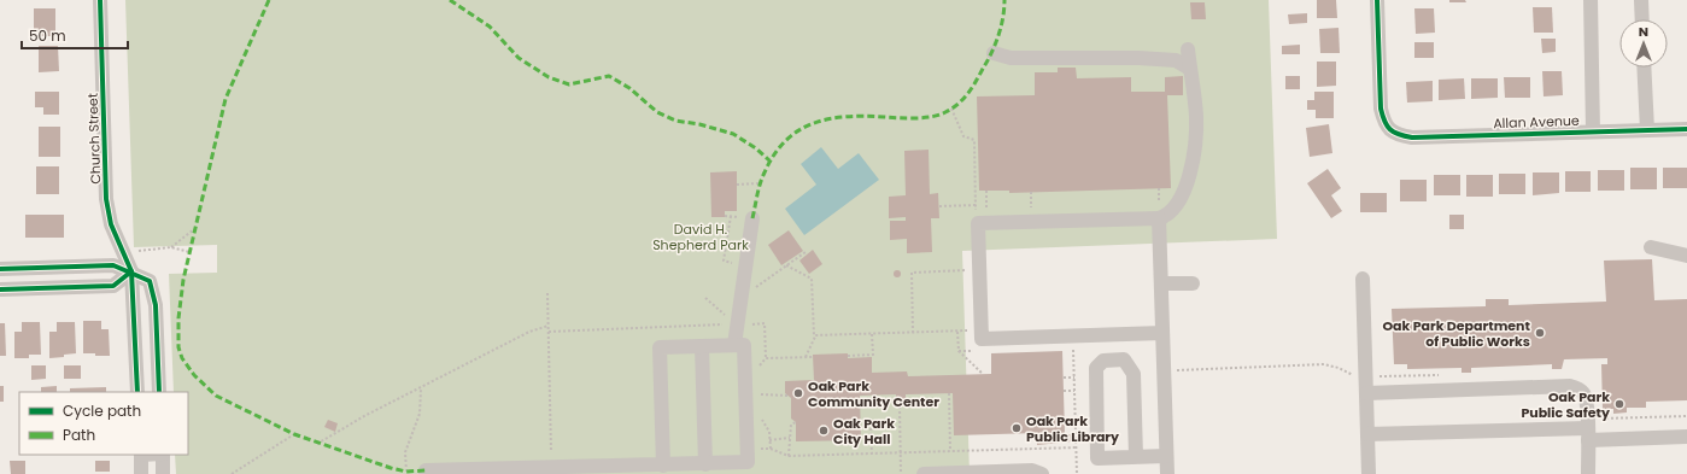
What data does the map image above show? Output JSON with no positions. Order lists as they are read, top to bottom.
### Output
{
  "streets": {
    "street": ["Allan Avenue", "Church Street"]
  },
  "parks": ["David H. Shepherd Park"],
  "places": [
    "Oak Park Department of Public Works",
    "Oak Park Community Center",
    "Oak Park Public Safety",
    "Oak Park Public Library",
    "Oak Park City Hall"
  ],
  "legend": ["Cycle path", "Path"],
  "scale_bar": "50 m",
  "north": "top"
}
